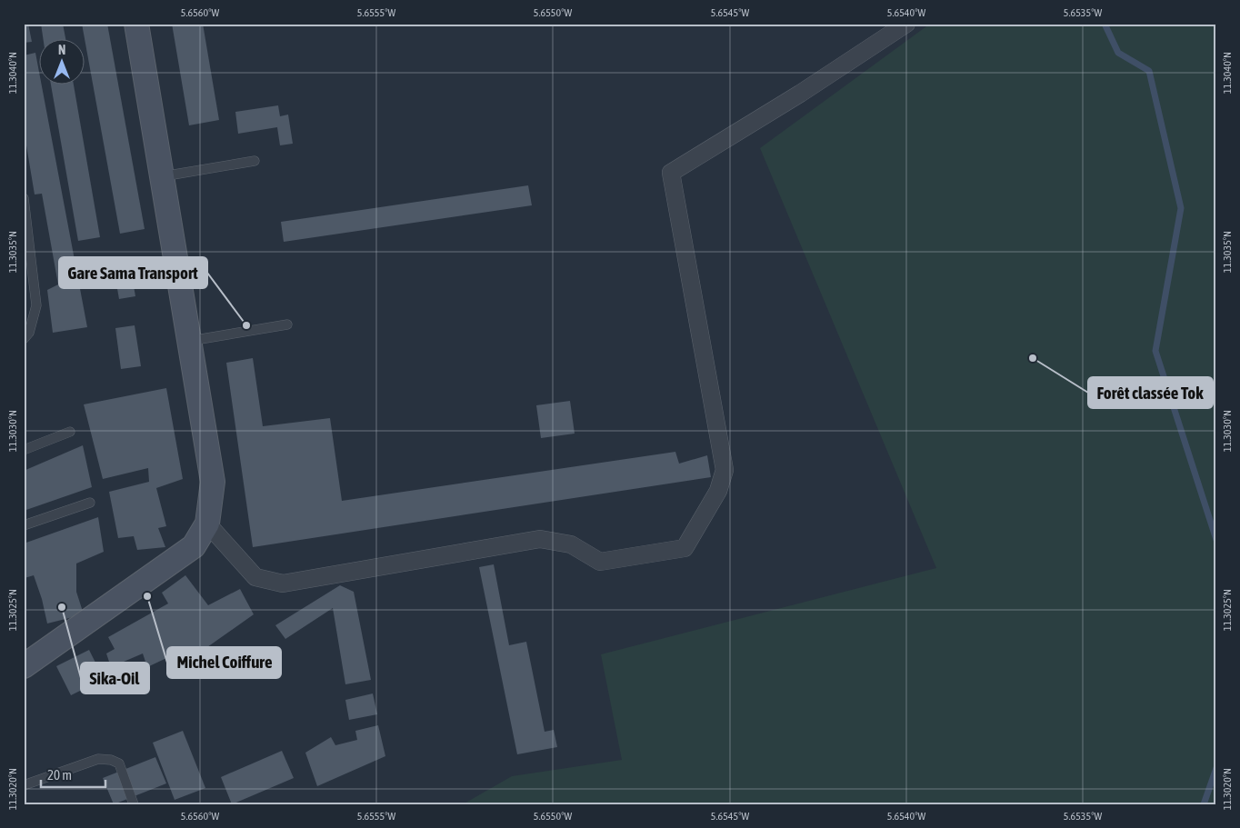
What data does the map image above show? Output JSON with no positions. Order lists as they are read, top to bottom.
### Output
{
  "places": [
    "Gare Sama Transport",
    "Forêt classée Tok",
    "Michel Coiffure",
    "Sika-Oil"
  ],
  "scale_bar": "20 m",
  "north": "top",
  "coordinates": [
    "5.6560°W",
    "5.6555°W",
    "5.6550°W",
    "5.6545°W",
    "5.6540°W",
    "5.6535°W",
    "11.3040°N",
    "11.3035°N",
    "11.3030°N",
    "11.3025°N",
    "11.3020°N"
  ]
}
